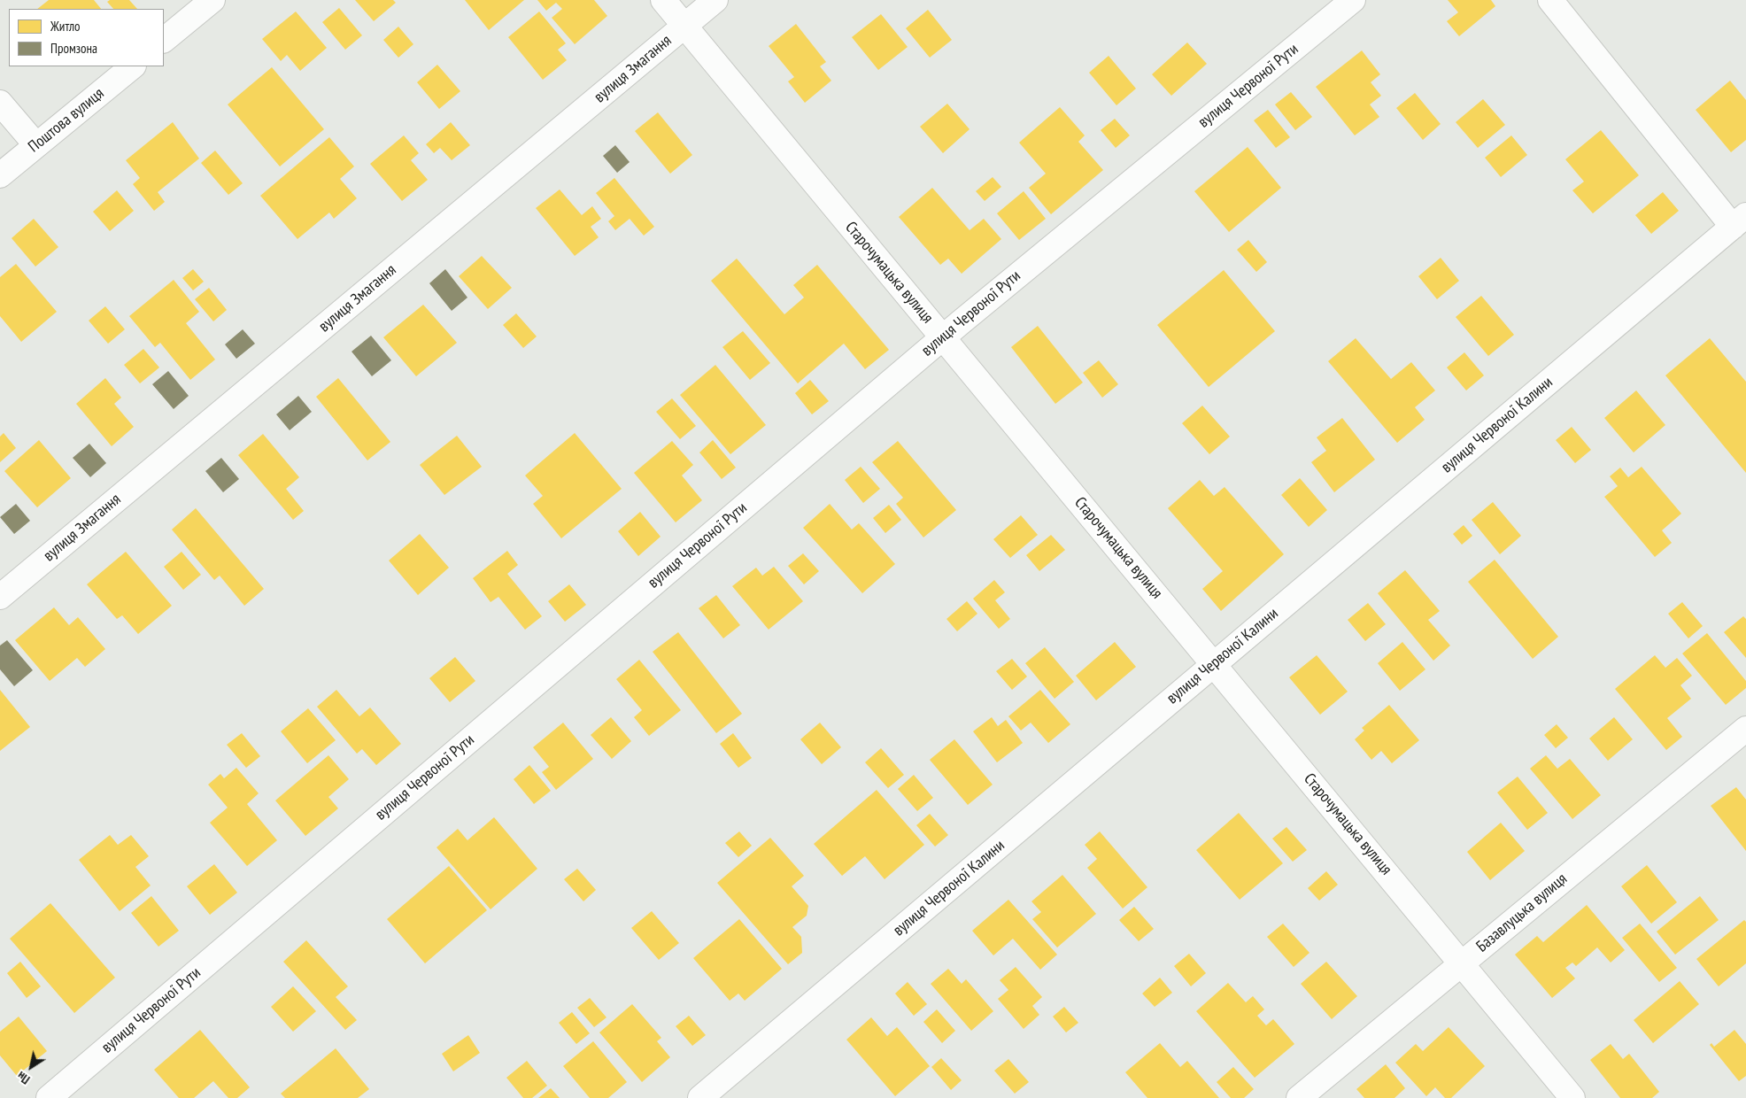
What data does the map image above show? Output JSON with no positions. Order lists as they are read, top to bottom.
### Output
{
  "streets": {
    "street": [
      "вулиця Змагання",
      "вулиця Червоної Рути",
      "Поштова вулиця",
      "Старочумацька вулиця",
      "вулиця Червоної Калини",
      "Базавлуцька вулиця"
    ]
  },
  "crossings": [
    ["вулиця Змагання", "Старочумацька вулиця"],
    ["вулиця Червоної Рути", "Старочумацька вулиця"],
    ["Старочумацька вулиця", "вулиця Червоної Калини"],
    ["Старочумацька вулиця", "Базавлуцька вулиця"]
  ],
  "legend": ["Житло", "Промзона"],
  "north": "bottom left"
}
